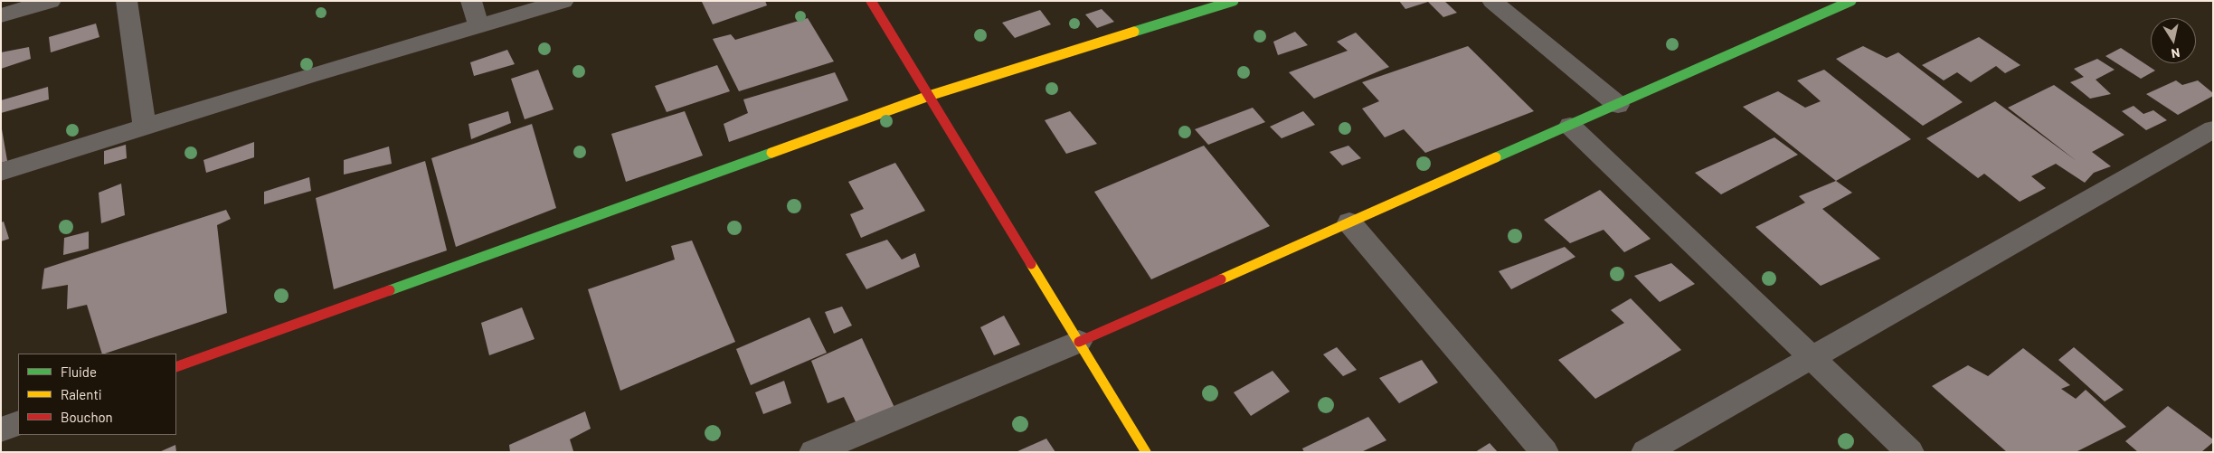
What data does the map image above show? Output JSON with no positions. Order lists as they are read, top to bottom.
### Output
{
  "legend": ["Fluide", "Ralenti", "Bouchon"],
  "north": "bottom"
}
